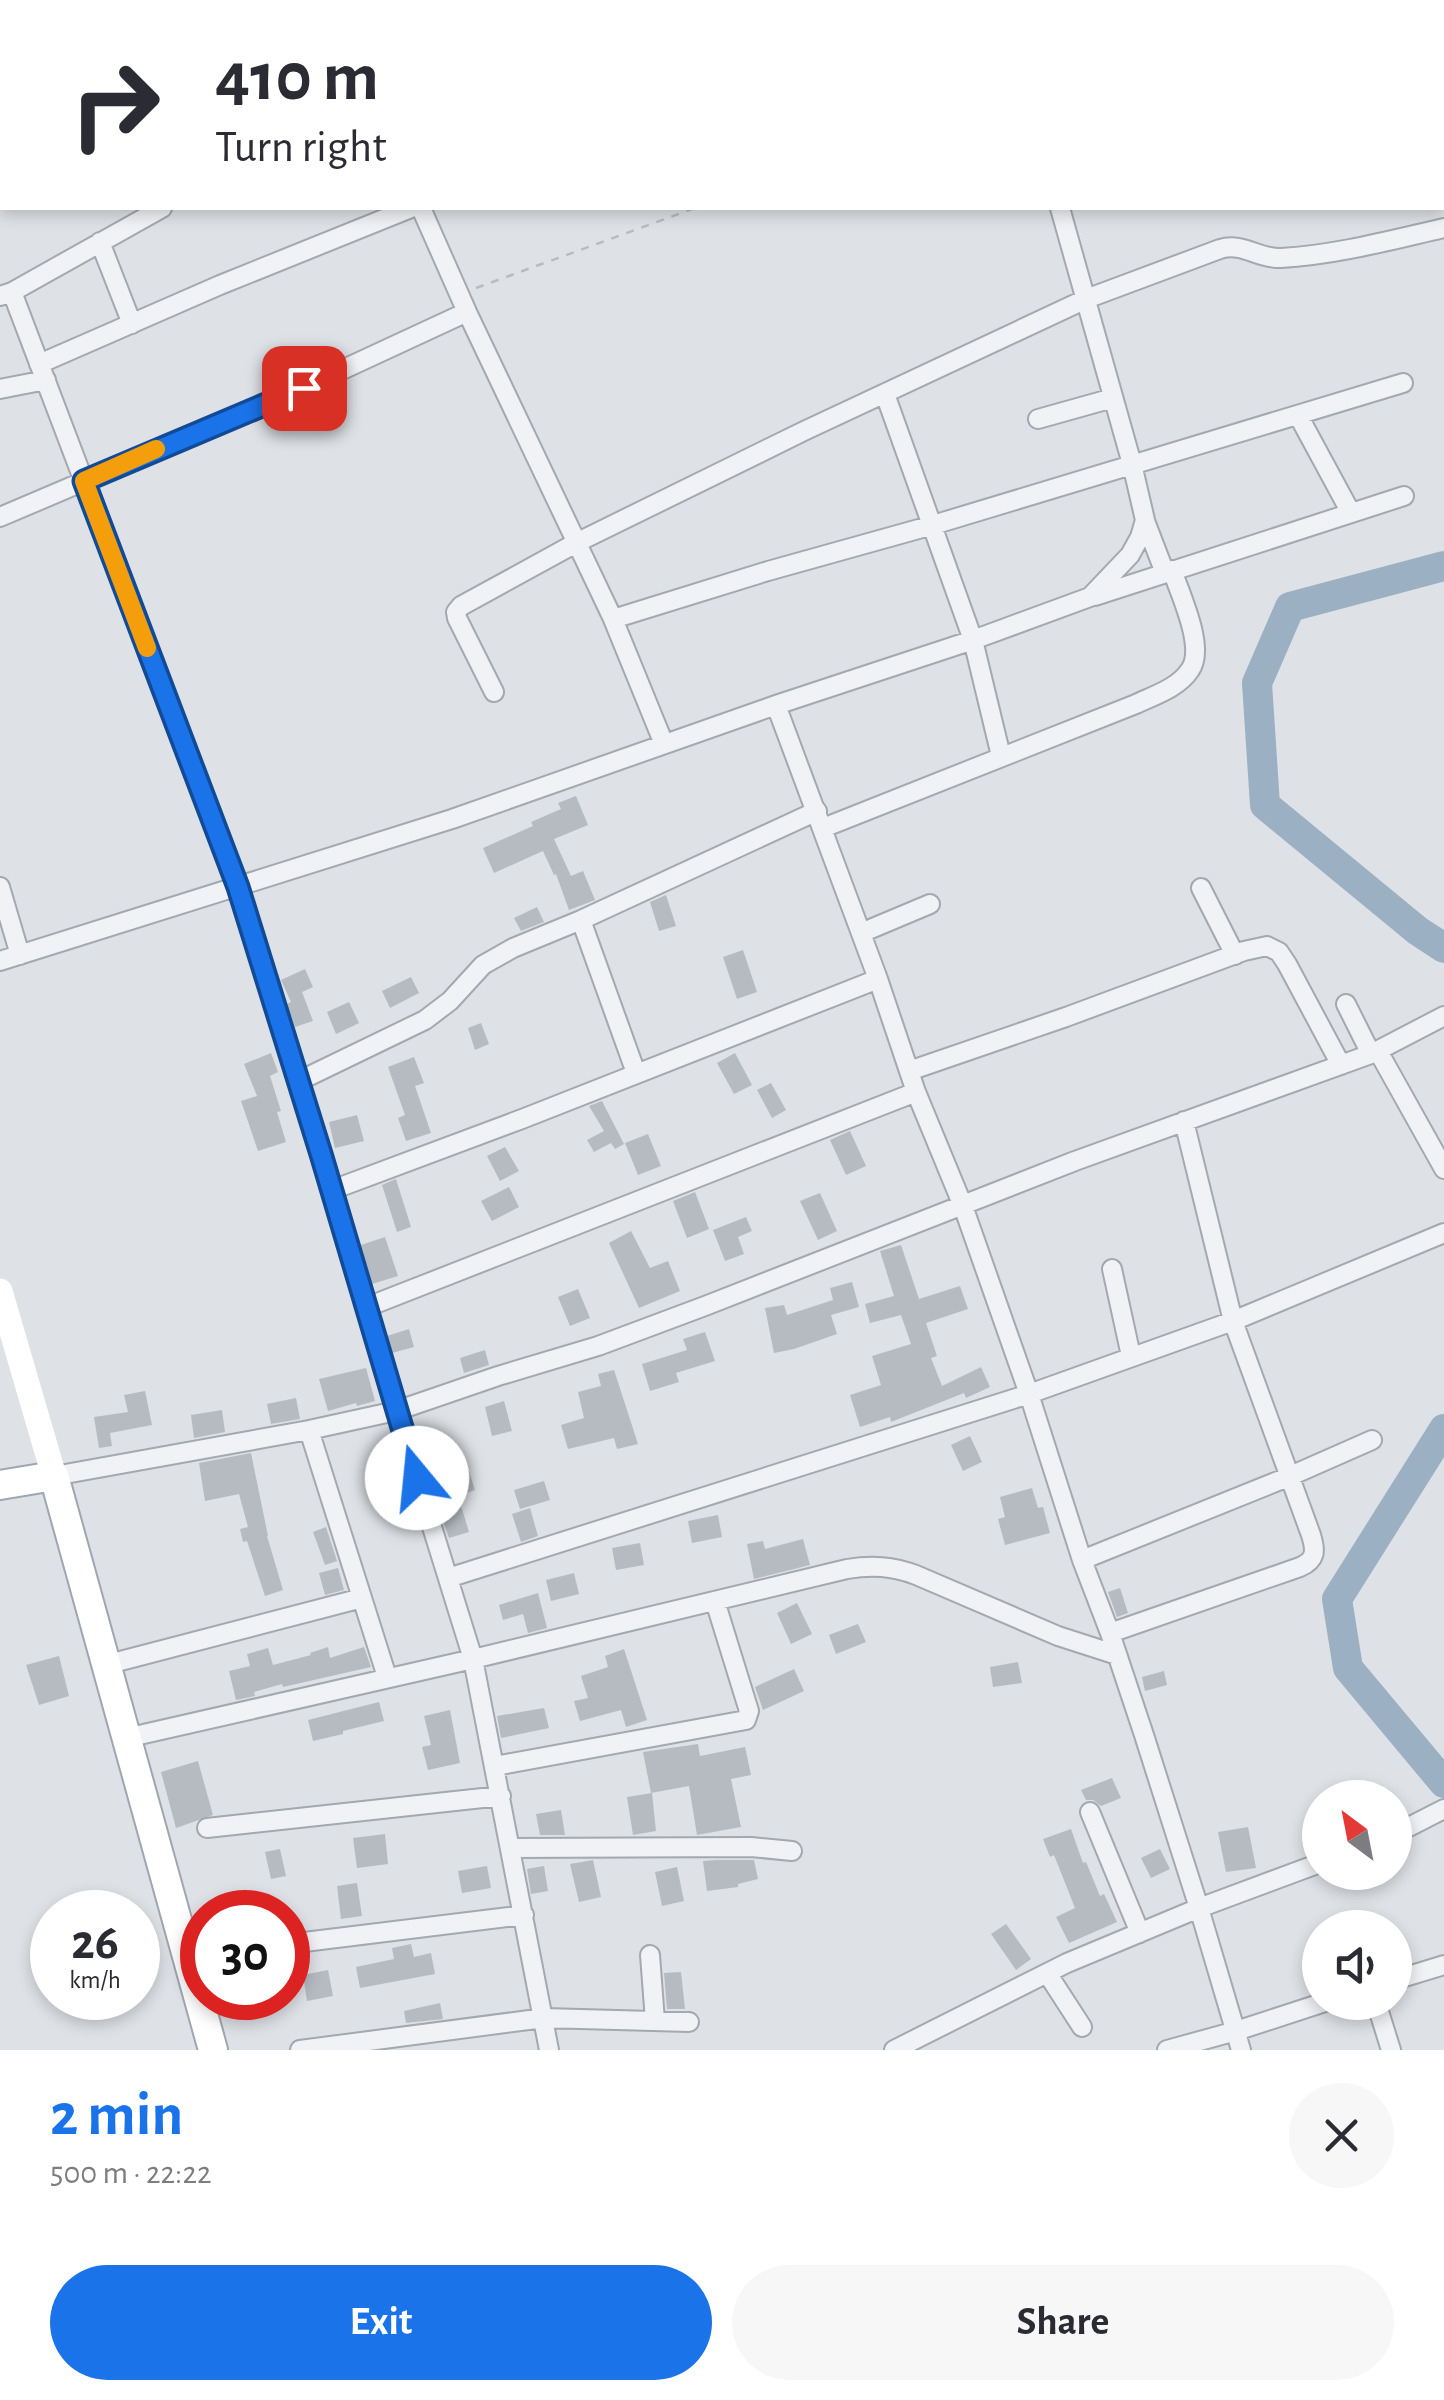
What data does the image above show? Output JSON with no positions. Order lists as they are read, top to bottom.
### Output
{
  "north": "top left",
  "page": {
    "turn": ["410 m", "Turn right"],
    "speed": "26 km/h",
    "limit": "30",
    "heading": ["2 min", "500 m · 22:22"],
    "buttons": ["Exit", "Share"]
  }
}
